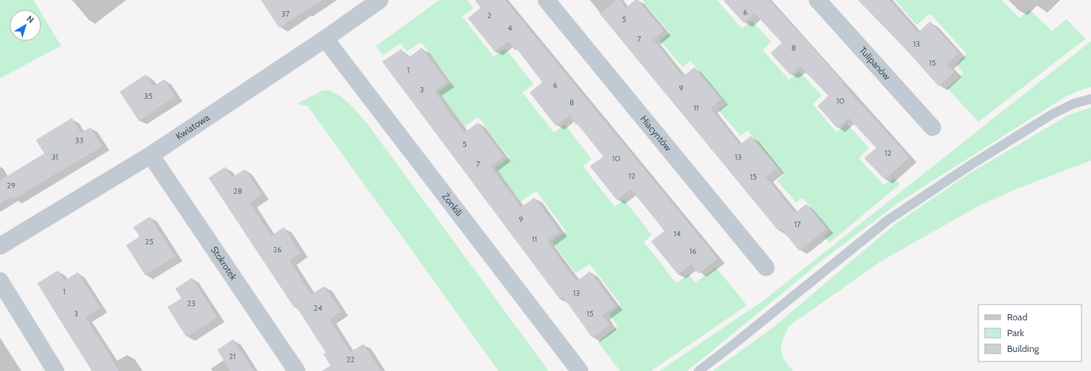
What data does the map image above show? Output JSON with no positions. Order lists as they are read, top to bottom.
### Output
{
  "streets": {
    "street": [
      "Tulipanów",
      "Kwiatowa",
      "Hiacyntów",
      "Żonkili",
      "Stokrotek"
    ]
  },
  "crossings": [
    ["Kwiatowa", "Żonkili"],
    ["Kwiatowa", "Stokrotek"]
  ],
  "house_numbers": [
    "6",
    "37",
    "2",
    "5",
    "4",
    "7",
    "13",
    "8",
    "15",
    "1",
    "6",
    "9",
    "3",
    "35",
    "10",
    "8",
    "11",
    "33",
    "5",
    "12",
    "31",
    "13",
    "10",
    "7",
    "12",
    "15",
    "29",
    "28",
    "9",
    "17",
    "14",
    "11",
    "25",
    "26",
    "16",
    "1",
    "13",
    "23",
    "24",
    "3",
    "15",
    "21",
    "22"
  ],
  "legend": ["Road", "Park", "Building"],
  "north": "top right"
}
